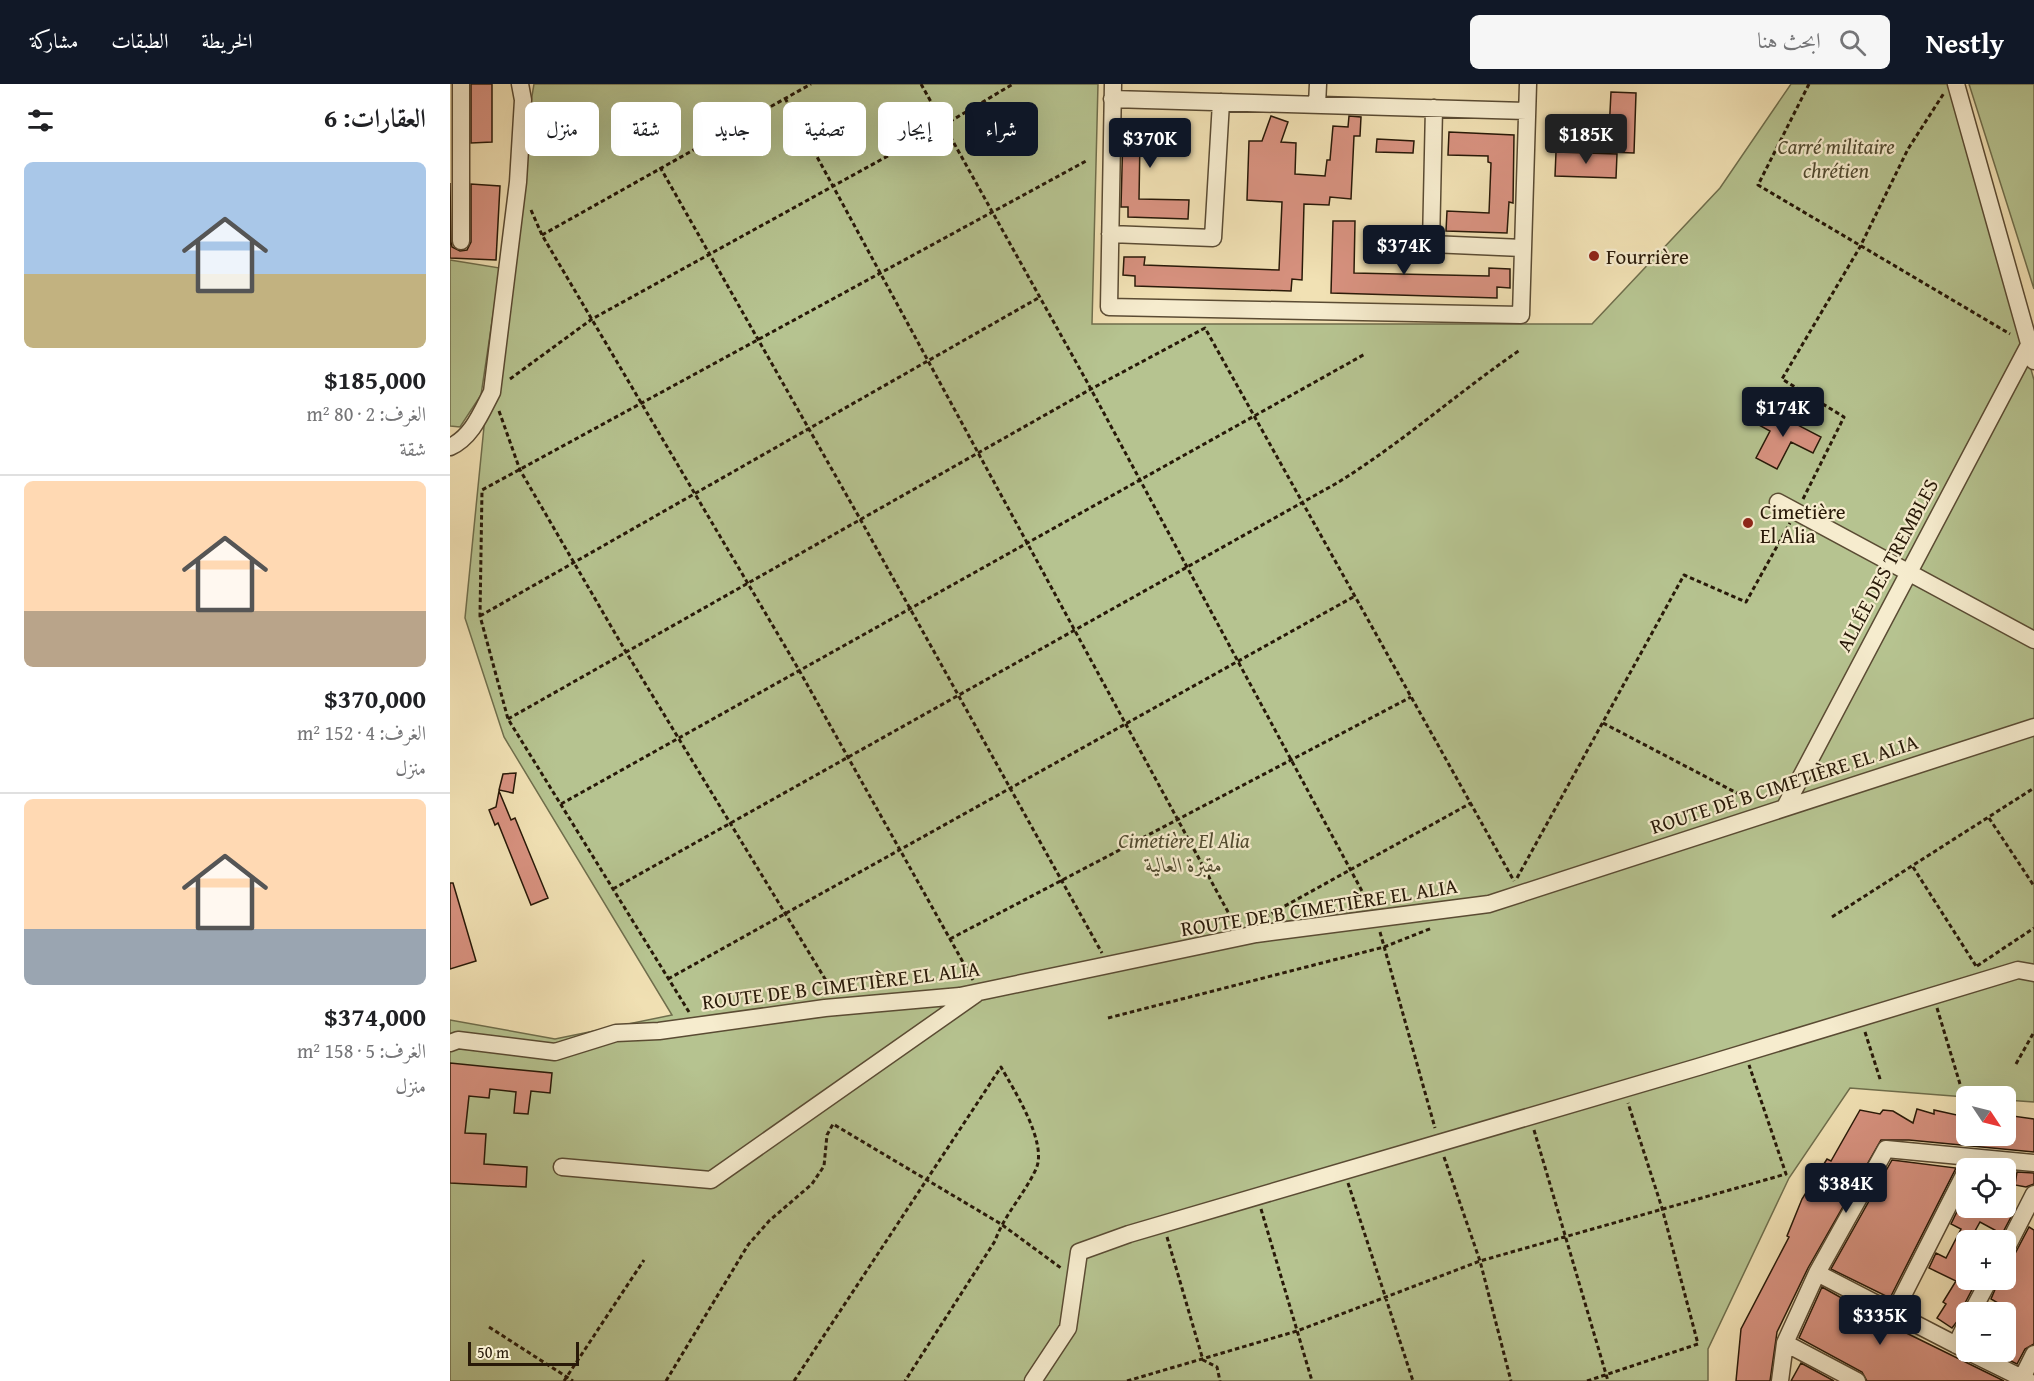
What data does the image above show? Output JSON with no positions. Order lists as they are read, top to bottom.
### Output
{
  "streets": {
    "street": ["ALLÉE DES TREMBLES", "ROUTE DE B CIMETIÈRE EL ALIA"]
  },
  "crossings": [
    ["ALLÉE DES TREMBLES", "ROUTE DE B CIMETIÈRE EL ALIA"]
  ],
  "parks": ["Carré militaire chrétien", "Cimetière El Alia مقبرة العالية"],
  "places": ["Fourrière", "Cimetière El Alia"],
  "scale_bar": "50 m",
  "north": "bottom right",
  "page": {
    "header": "Nestly",
    "search": "ابحث هنا",
    "nav": ["الخريطة", "الطبقات", "مشاركة"],
    "heading": "العقارات: 6",
    "chip": [
      "شراء",
      "إيجار",
      "تصفية",
      "جديد",
      "شقة",
      "منزل"
    ],
    "price": [
      "$185K",
      "$370K",
      "$374K",
      "$174K",
      "$384K",
      "$335K"
    ],
    "list": [
      {
        "name": "$185,000",
        "note": "الغرف: 2 · 80 m² · شقة"
      },
      {
        "name": "$370,000",
        "note": "الغرف: 4 · 152 m² · منزل"
      },
      {
        "name": "$374,000",
        "note": "الغرف: 5 · 158 m² · منزل"
      }
    ],
    "map_buttons": ["+", "−"],
    "scale": "50 m"
  }
}
